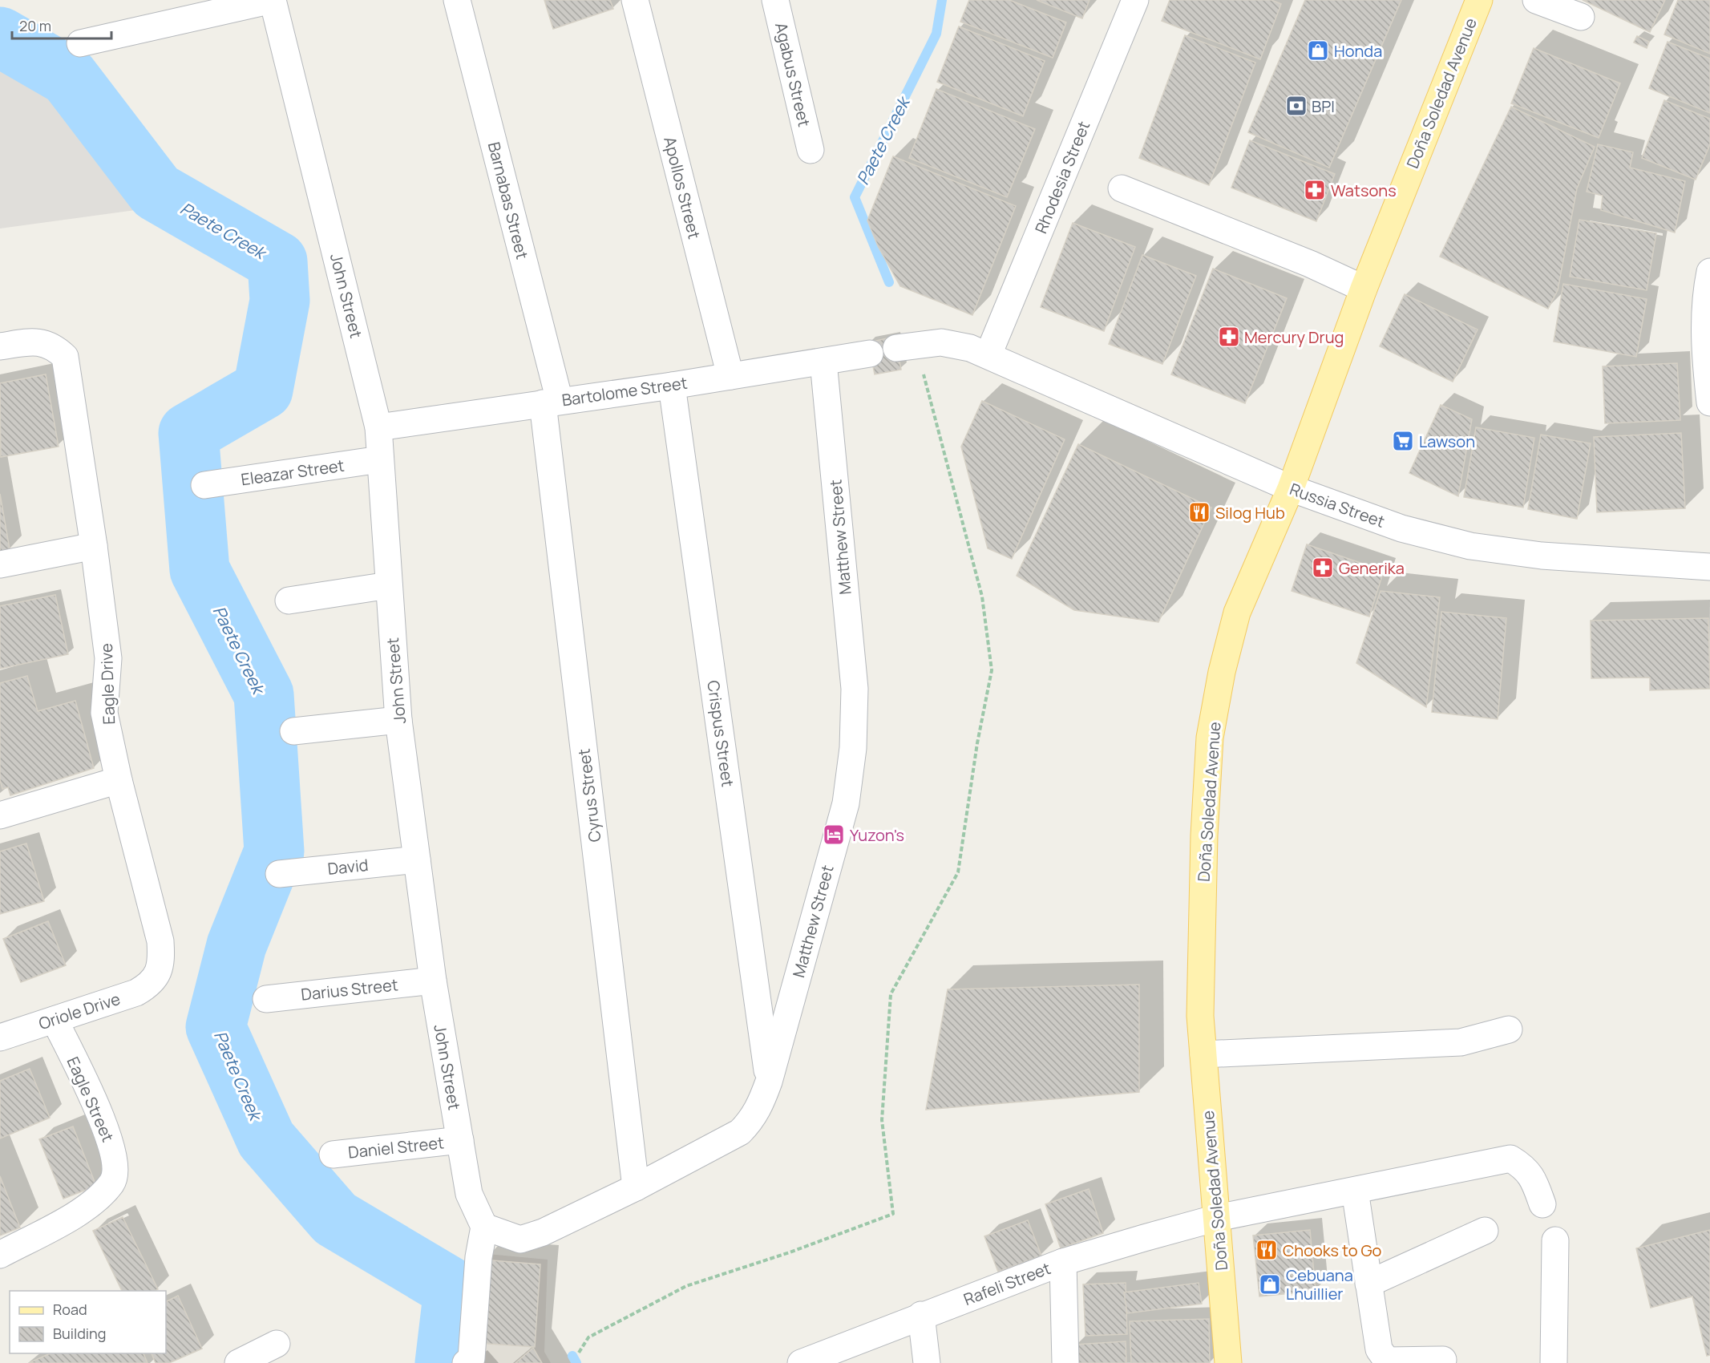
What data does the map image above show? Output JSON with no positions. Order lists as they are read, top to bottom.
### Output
{
  "streets": {
    "main road": ["Doña Soledad Avenue"],
    "street": [
      "Agabus Street",
      "Rhodesia Street",
      "Apollos Street",
      "Barnabas Street",
      "John Street",
      "Bartolome Street",
      "Eleazar Street",
      "Russia Street",
      "Matthew Street",
      "Eagle Drive",
      "Crispus Street",
      "Cyrus Street",
      "David",
      "Darius Street",
      "Oriole Drive",
      "Eagle Street",
      "Daniel Street",
      "Rafeli Street"
    ]
  },
  "crossings": [
    ["Doña Soledad Avenue", "Russia Street"],
    ["Doña Soledad Avenue", "Rafeli Street"],
    ["Rhodesia Street", "Russia Street"],
    ["Apollos Street", "Bartolome Street"],
    ["Barnabas Street", "Bartolome Street"],
    ["Barnabas Street", "Cyrus Street"],
    ["John Street", "Bartolome Street"],
    ["John Street", "Eleazar Street"],
    ["John Street", "Matthew Street"],
    ["John Street", "David"],
    ["John Street", "Darius Street"],
    ["John Street", "Daniel Street"],
    ["Bartolome Street", "Matthew Street"],
    ["Bartolome Street", "Crispus Street"],
    ["Bartolome Street", "Cyrus Street"],
    ["Matthew Street", "Crispus Street"],
    ["Matthew Street", "Cyrus Street"],
    ["Eagle Drive", "Oriole Drive"],
    ["Oriole Drive", "Eagle Street"]
  ],
  "water": ["Paete Creek"],
  "places": {
    "shop": ["Honda", "Cebuana Lhuillier"],
    "bank": ["BPI"],
    "pharmacy": ["Watsons", "Mercury Drug", "Generika"],
    "supermarket": ["Lawson"],
    "restaurant": ["Silog Hub", "Chooks to Go"],
    "hotel": ["Yuzon's"]
  },
  "legend": ["Road", "Building"],
  "scale_bar": "20 m"
}
